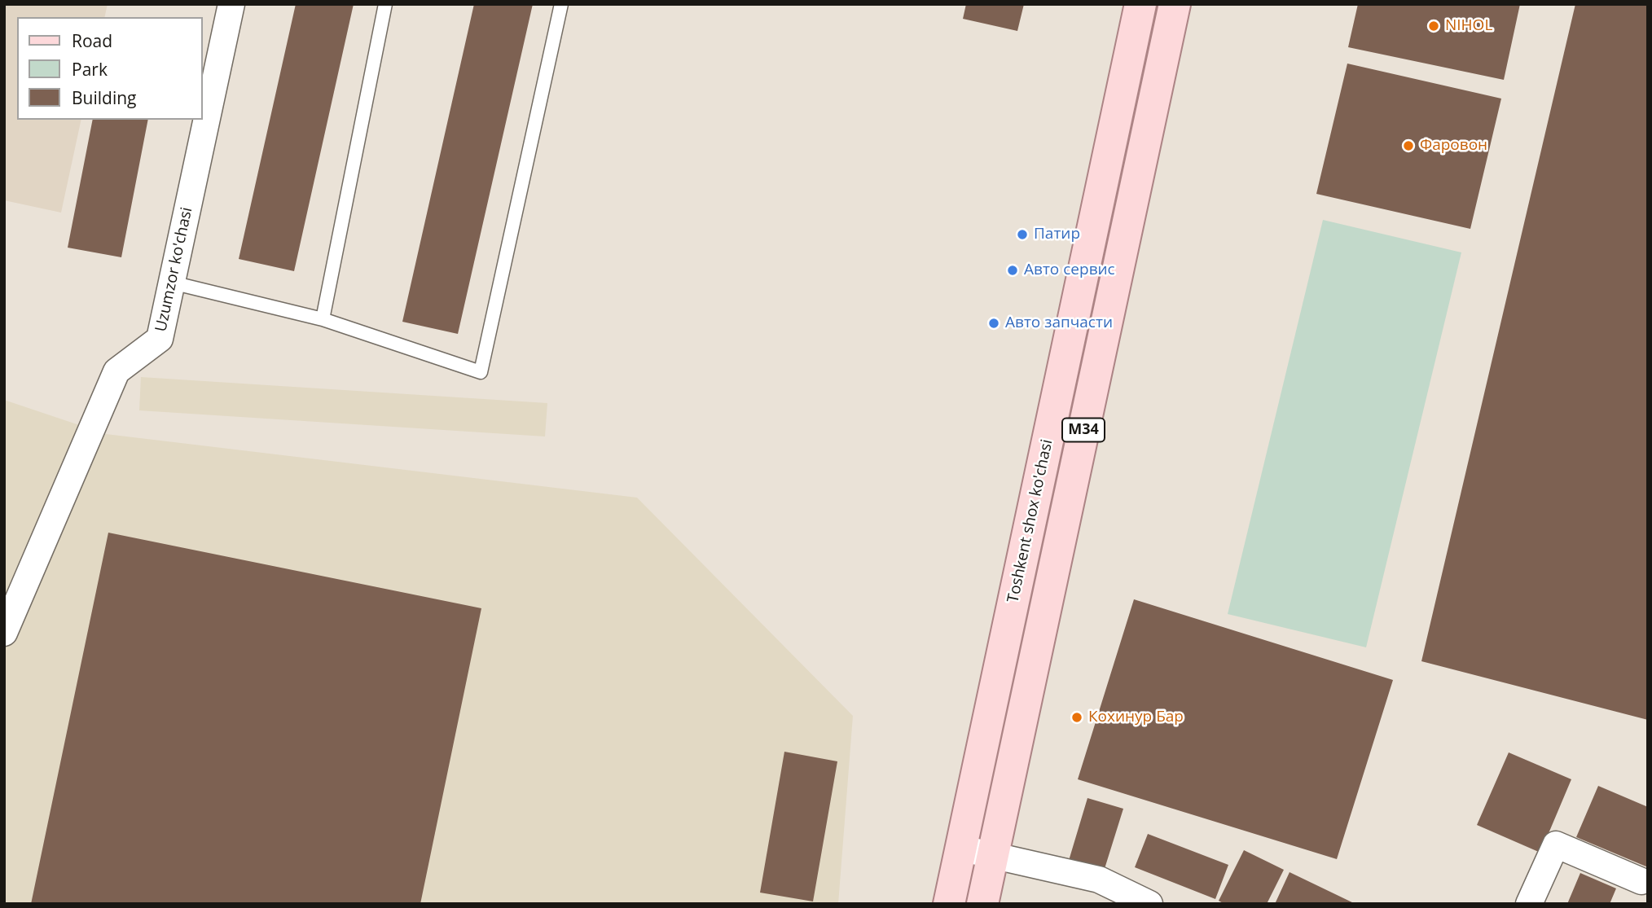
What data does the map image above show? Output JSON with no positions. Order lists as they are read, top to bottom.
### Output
{
  "streets": {
    "main road": ["M34", "Toshkent shox ko'chasi"],
    "street": ["Uzumzor ko'chasi"]
  },
  "places": [
    "NIHOL",
    "Фаровон",
    "Патир",
    "Авто сервис",
    "Авто запчасти",
    "Кохинур Бар"
  ],
  "legend": ["Road", "Park", "Building"]
}
